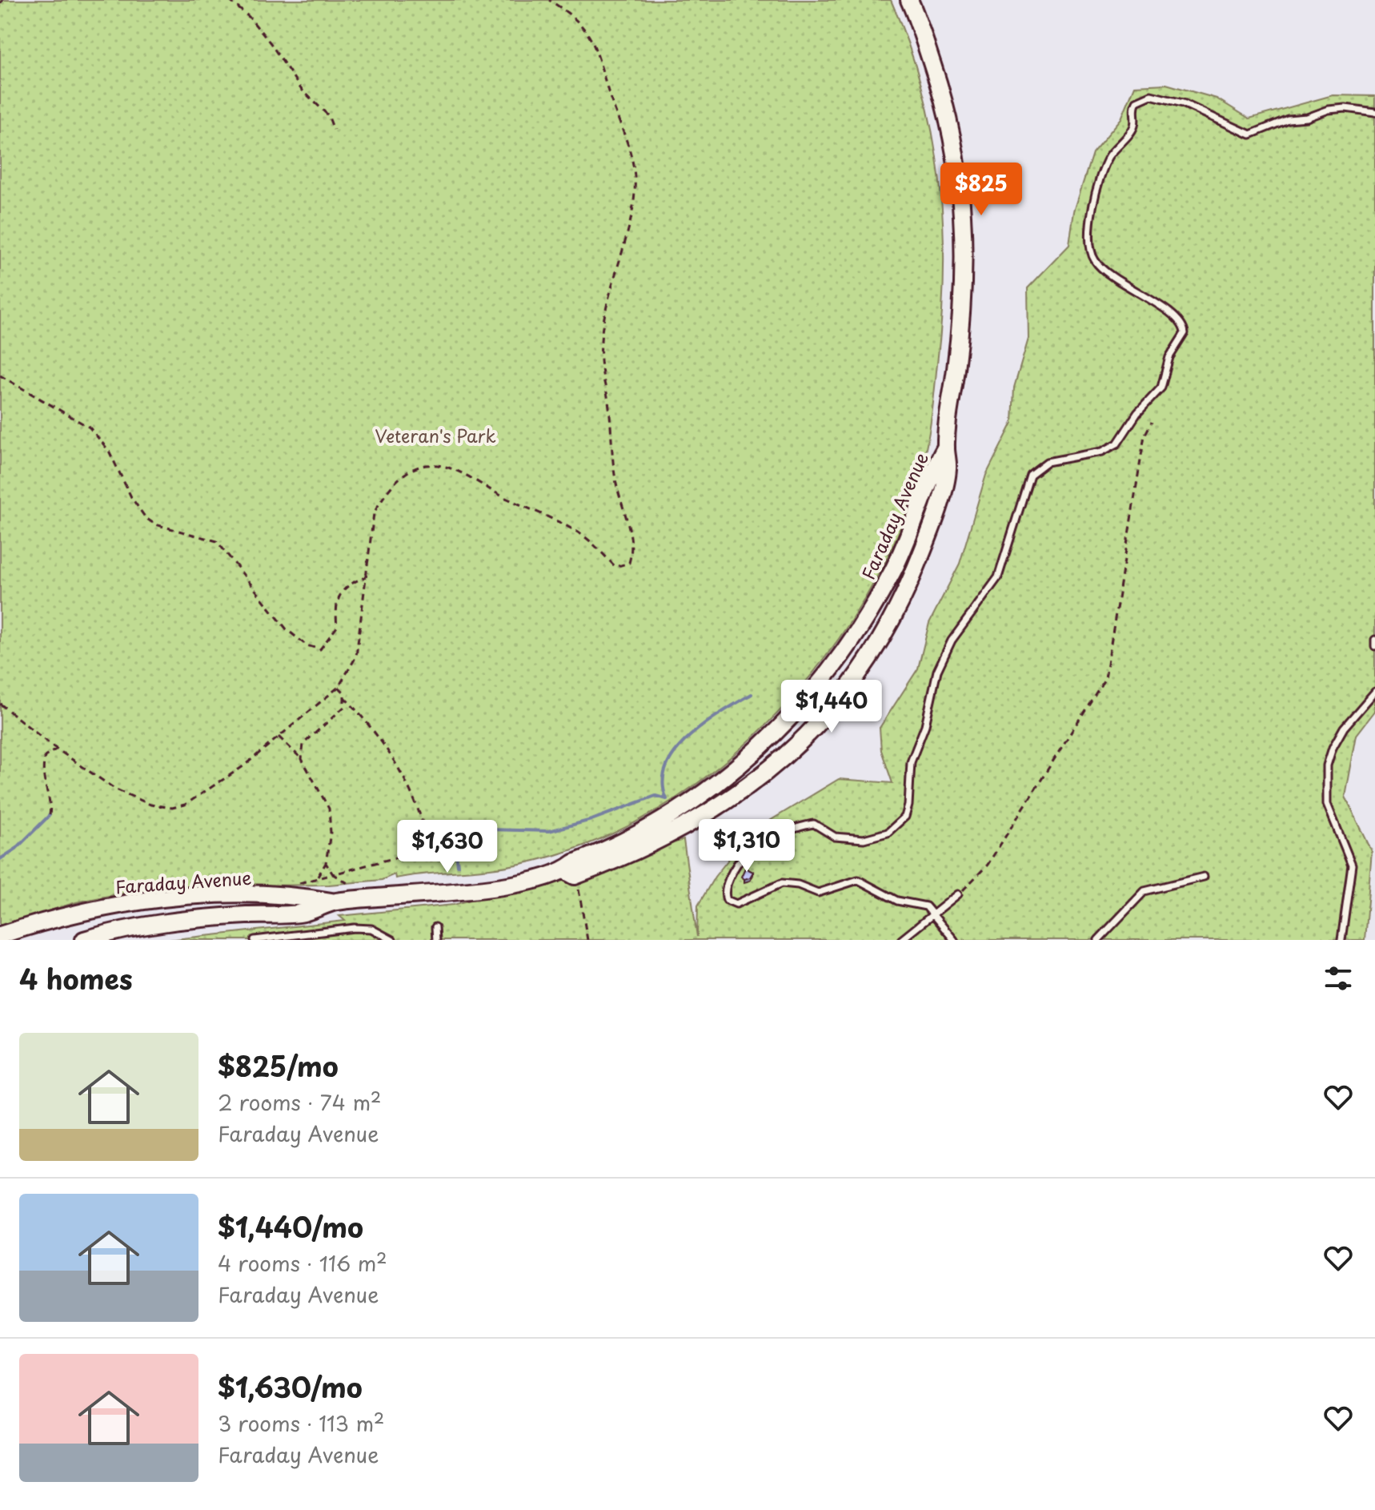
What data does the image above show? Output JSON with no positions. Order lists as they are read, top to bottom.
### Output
{
  "streets": {
    "main road": ["Faraday Avenue"]
  },
  "parks": ["Veteran's Park"],
  "page": {
    "price": [
      "$825",
      "$1,440",
      "$1,310",
      "$1,630"
    ],
    "heading": "4 homes",
    "list": [
      {
        "name": "$825/mo",
        "note": "2 rooms · 74 m² · Faraday Avenue"
      },
      {
        "name": "$1,440/mo",
        "note": "4 rooms · 116 m² · Faraday Avenue"
      },
      {
        "name": "$1,630/mo",
        "note": "3 rooms · 113 m² · Faraday Avenue"
      }
    ]
  }
}
